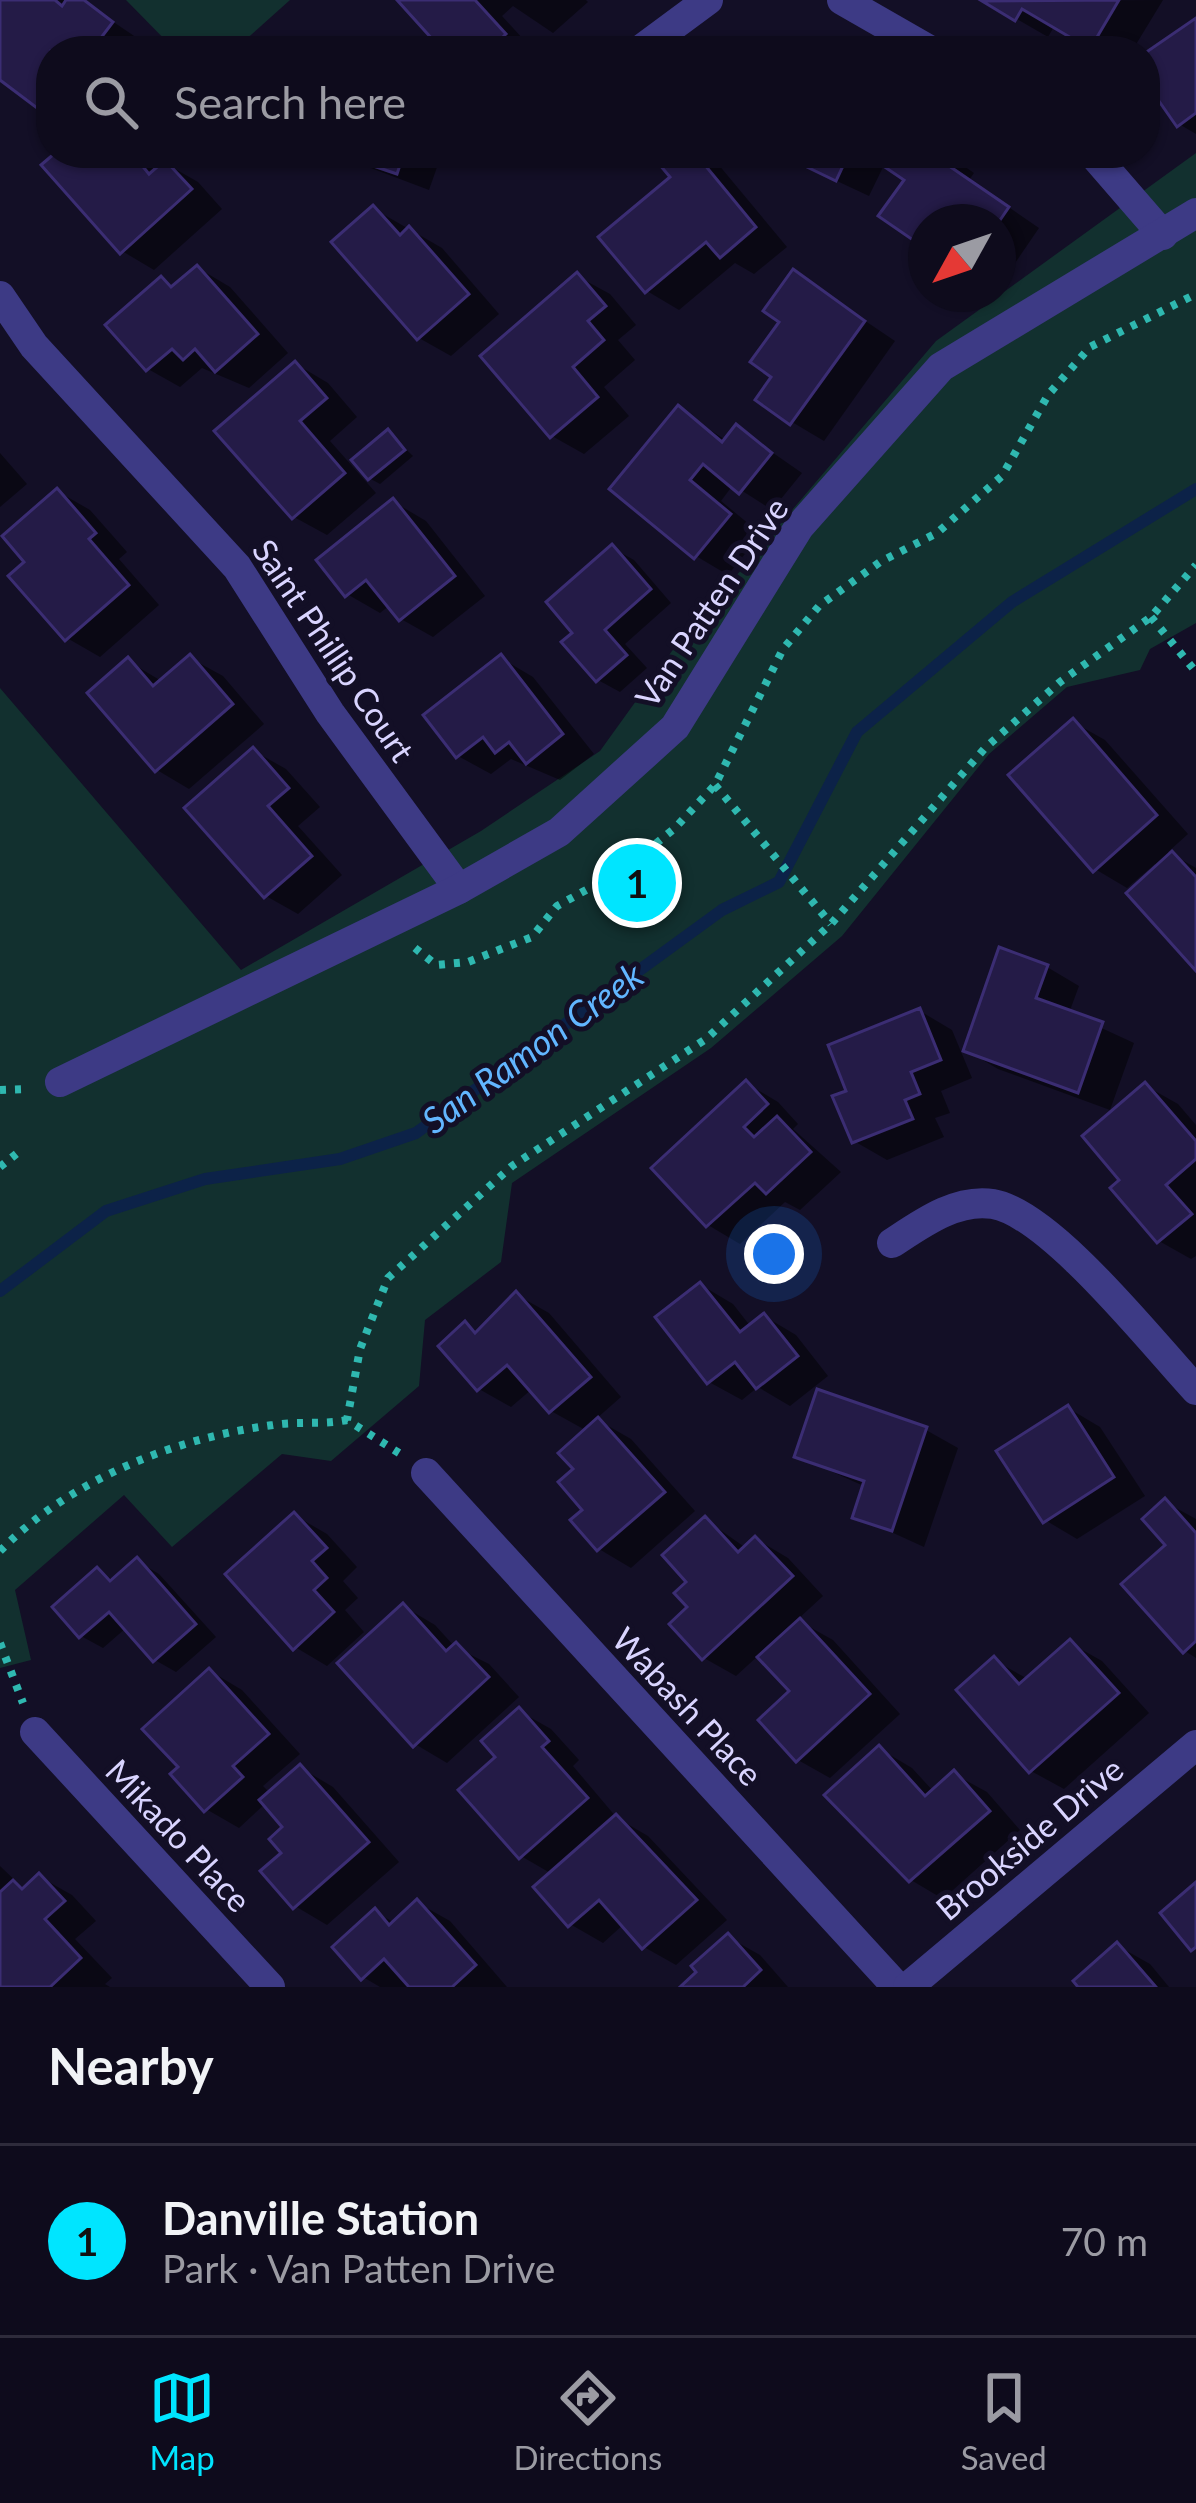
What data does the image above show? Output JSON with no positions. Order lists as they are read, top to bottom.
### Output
{
  "streets": {
    "street": [
      "Van Patten Drive",
      "Saint Phillip Court",
      "Wabash Place",
      "Mikado Place",
      "Brookside Drive"
    ]
  },
  "crossings": [
    ["Van Patten Drive", "Saint Phillip Court"]
  ],
  "water": ["San Ramon Creek"],
  "north": "bottom left",
  "page": {
    "search": "Search here",
    "pins": "1",
    "heading": "Nearby",
    "list": [
      {
        "mark": "1",
        "name": "Danville Station",
        "note": "Park · Van Patten Drive",
        "value": "70 m"
      }
    ],
    "nav": ["Map", "Directions", "Saved"]
  }
}
